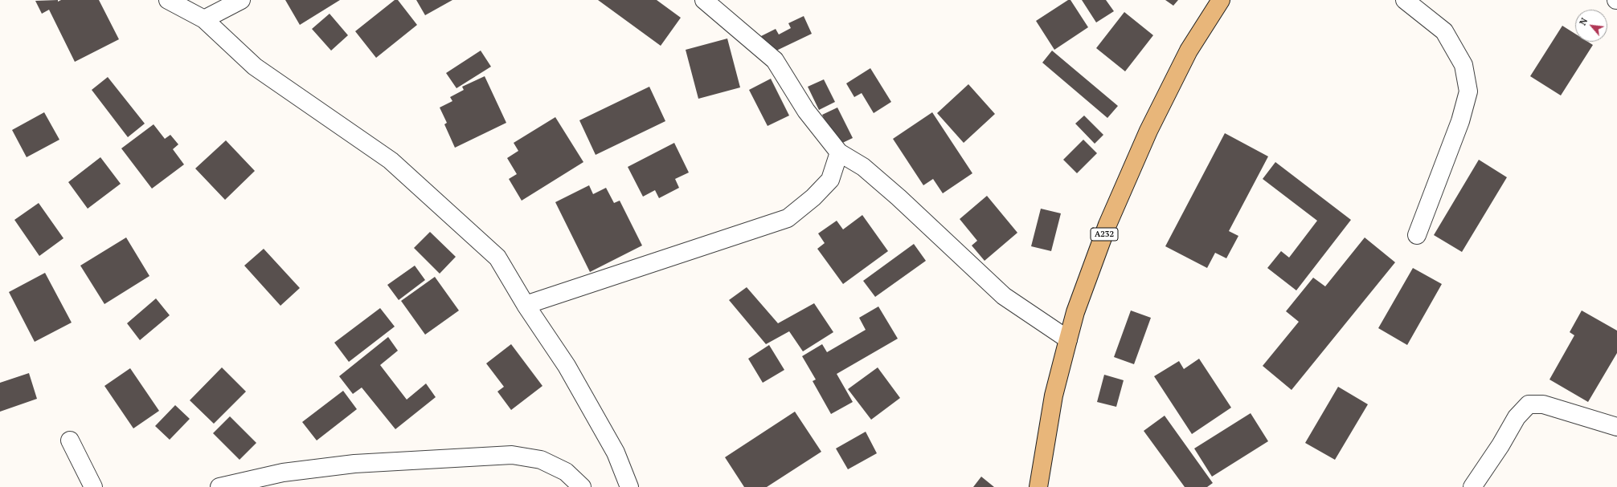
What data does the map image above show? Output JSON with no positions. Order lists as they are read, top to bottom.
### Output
{
  "streets": {
    "main road": ["A232"]
  },
  "north": "top left"
}
